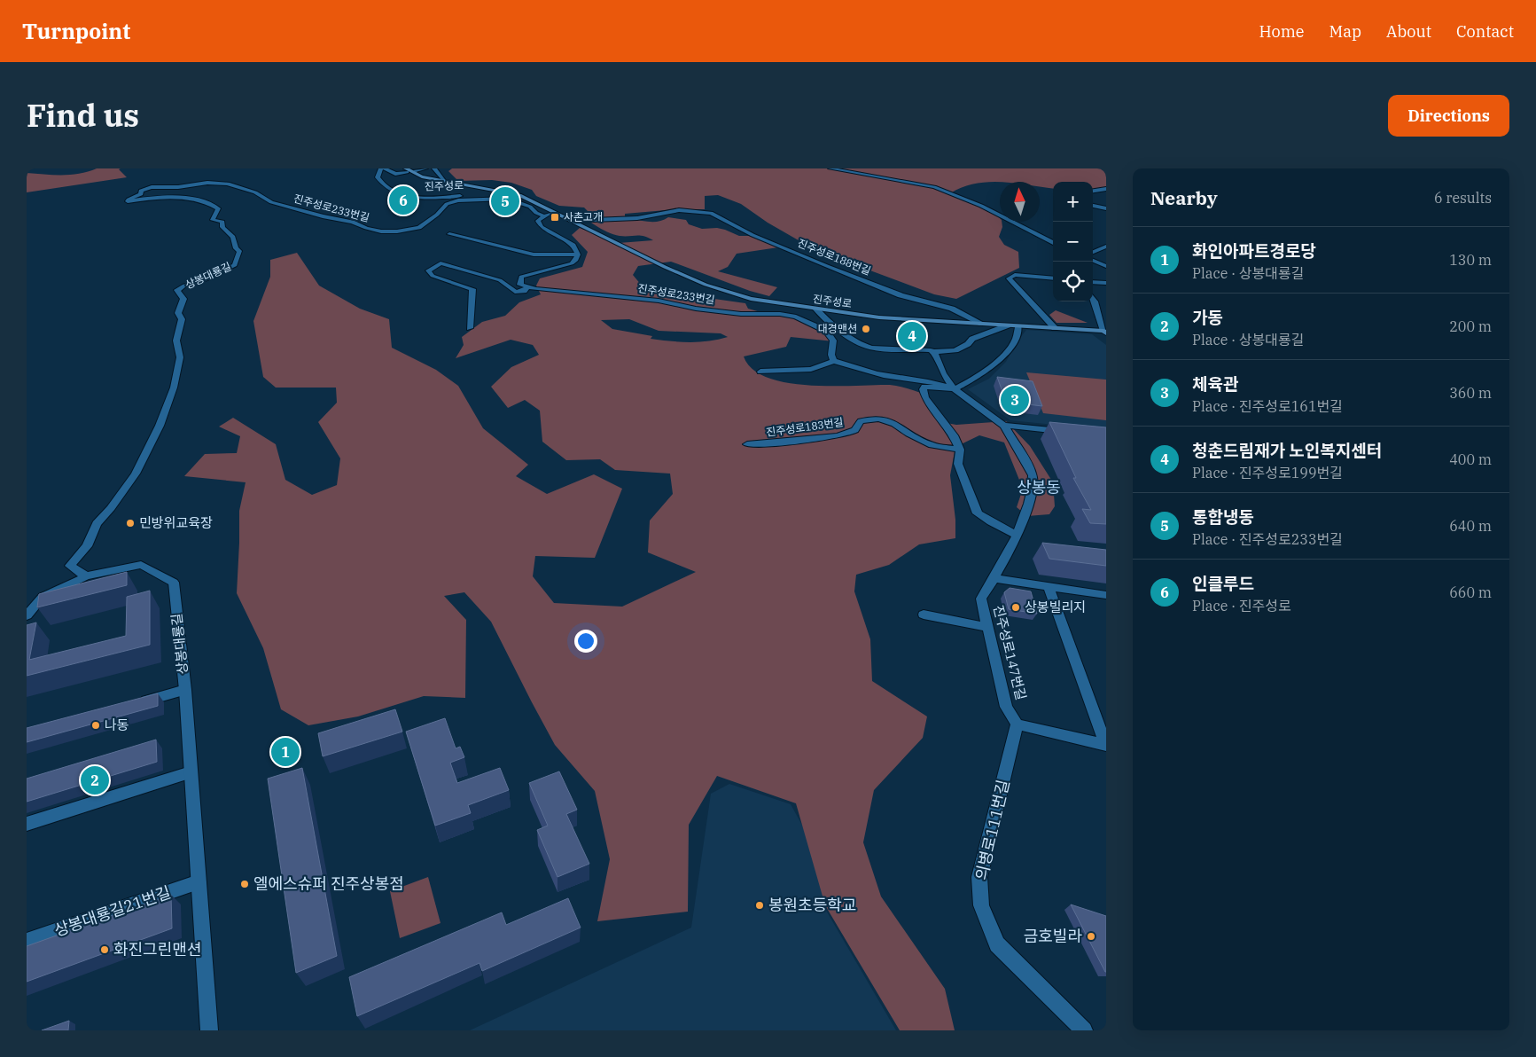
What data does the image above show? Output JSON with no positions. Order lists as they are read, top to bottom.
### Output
{
  "streets": {
    "main road": ["진주성로"],
    "street": [
      "진주성로233번길",
      "진주성로188번길",
      "상봉대룡길",
      "진주성로183번길",
      "진주성로147번길",
      "의병로111번길",
      "상봉대룡길21번길"
    ]
  },
  "crossings": [
    ["진주성로", "진주성로188번길"],
    ["진주성로233번길", "상봉대룡길"],
    ["상봉대룡길", "상봉대룡길21번길"],
    ["진주성로147번길", "의병로111번길"]
  ],
  "districts": ["상봉동"],
  "places": {
    "transit": ["사촌고개"],
    "other": [
      "대경맨션",
      "민방위교육장",
      "상봉빌리지",
      "나동",
      "엘에스슈퍼 진주상봉점",
      "봉원초등학교",
      "금호빌라",
      "화진그린맨션"
    ]
  },
  "north": "top",
  "page": {
    "header": "Turnpoint",
    "nav": [
      "Home",
      "Map",
      "About",
      "Contact"
    ],
    "title": "Find us",
    "buttons": "Directions",
    "heading": ["Nearby", "6 results"],
    "map_buttons": ["+", "−"],
    "pins": [
      "6",
      "5",
      "4",
      "3",
      "1",
      "2"
    ],
    "list": [
      {
        "mark": "1",
        "name": "화인아파트경로당",
        "note": "Place · 상봉대룡길",
        "value": "130 m"
      },
      {
        "mark": "2",
        "name": "가동",
        "note": "Place · 상봉대룡길",
        "value": "200 m"
      },
      {
        "mark": "3",
        "name": "체육관",
        "note": "Place · 진주성로161번길",
        "value": "360 m"
      },
      {
        "mark": "4",
        "name": "청춘드림재가 노인복지센터",
        "note": "Place · 진주성로199번길",
        "value": "400 m"
      },
      {
        "mark": "5",
        "name": "통합냉동",
        "note": "Place · 진주성로233번길",
        "value": "640 m"
      },
      {
        "mark": "6",
        "name": "인클루드",
        "note": "Place · 진주성로",
        "value": "660 m"
      }
    ]
  }
}
